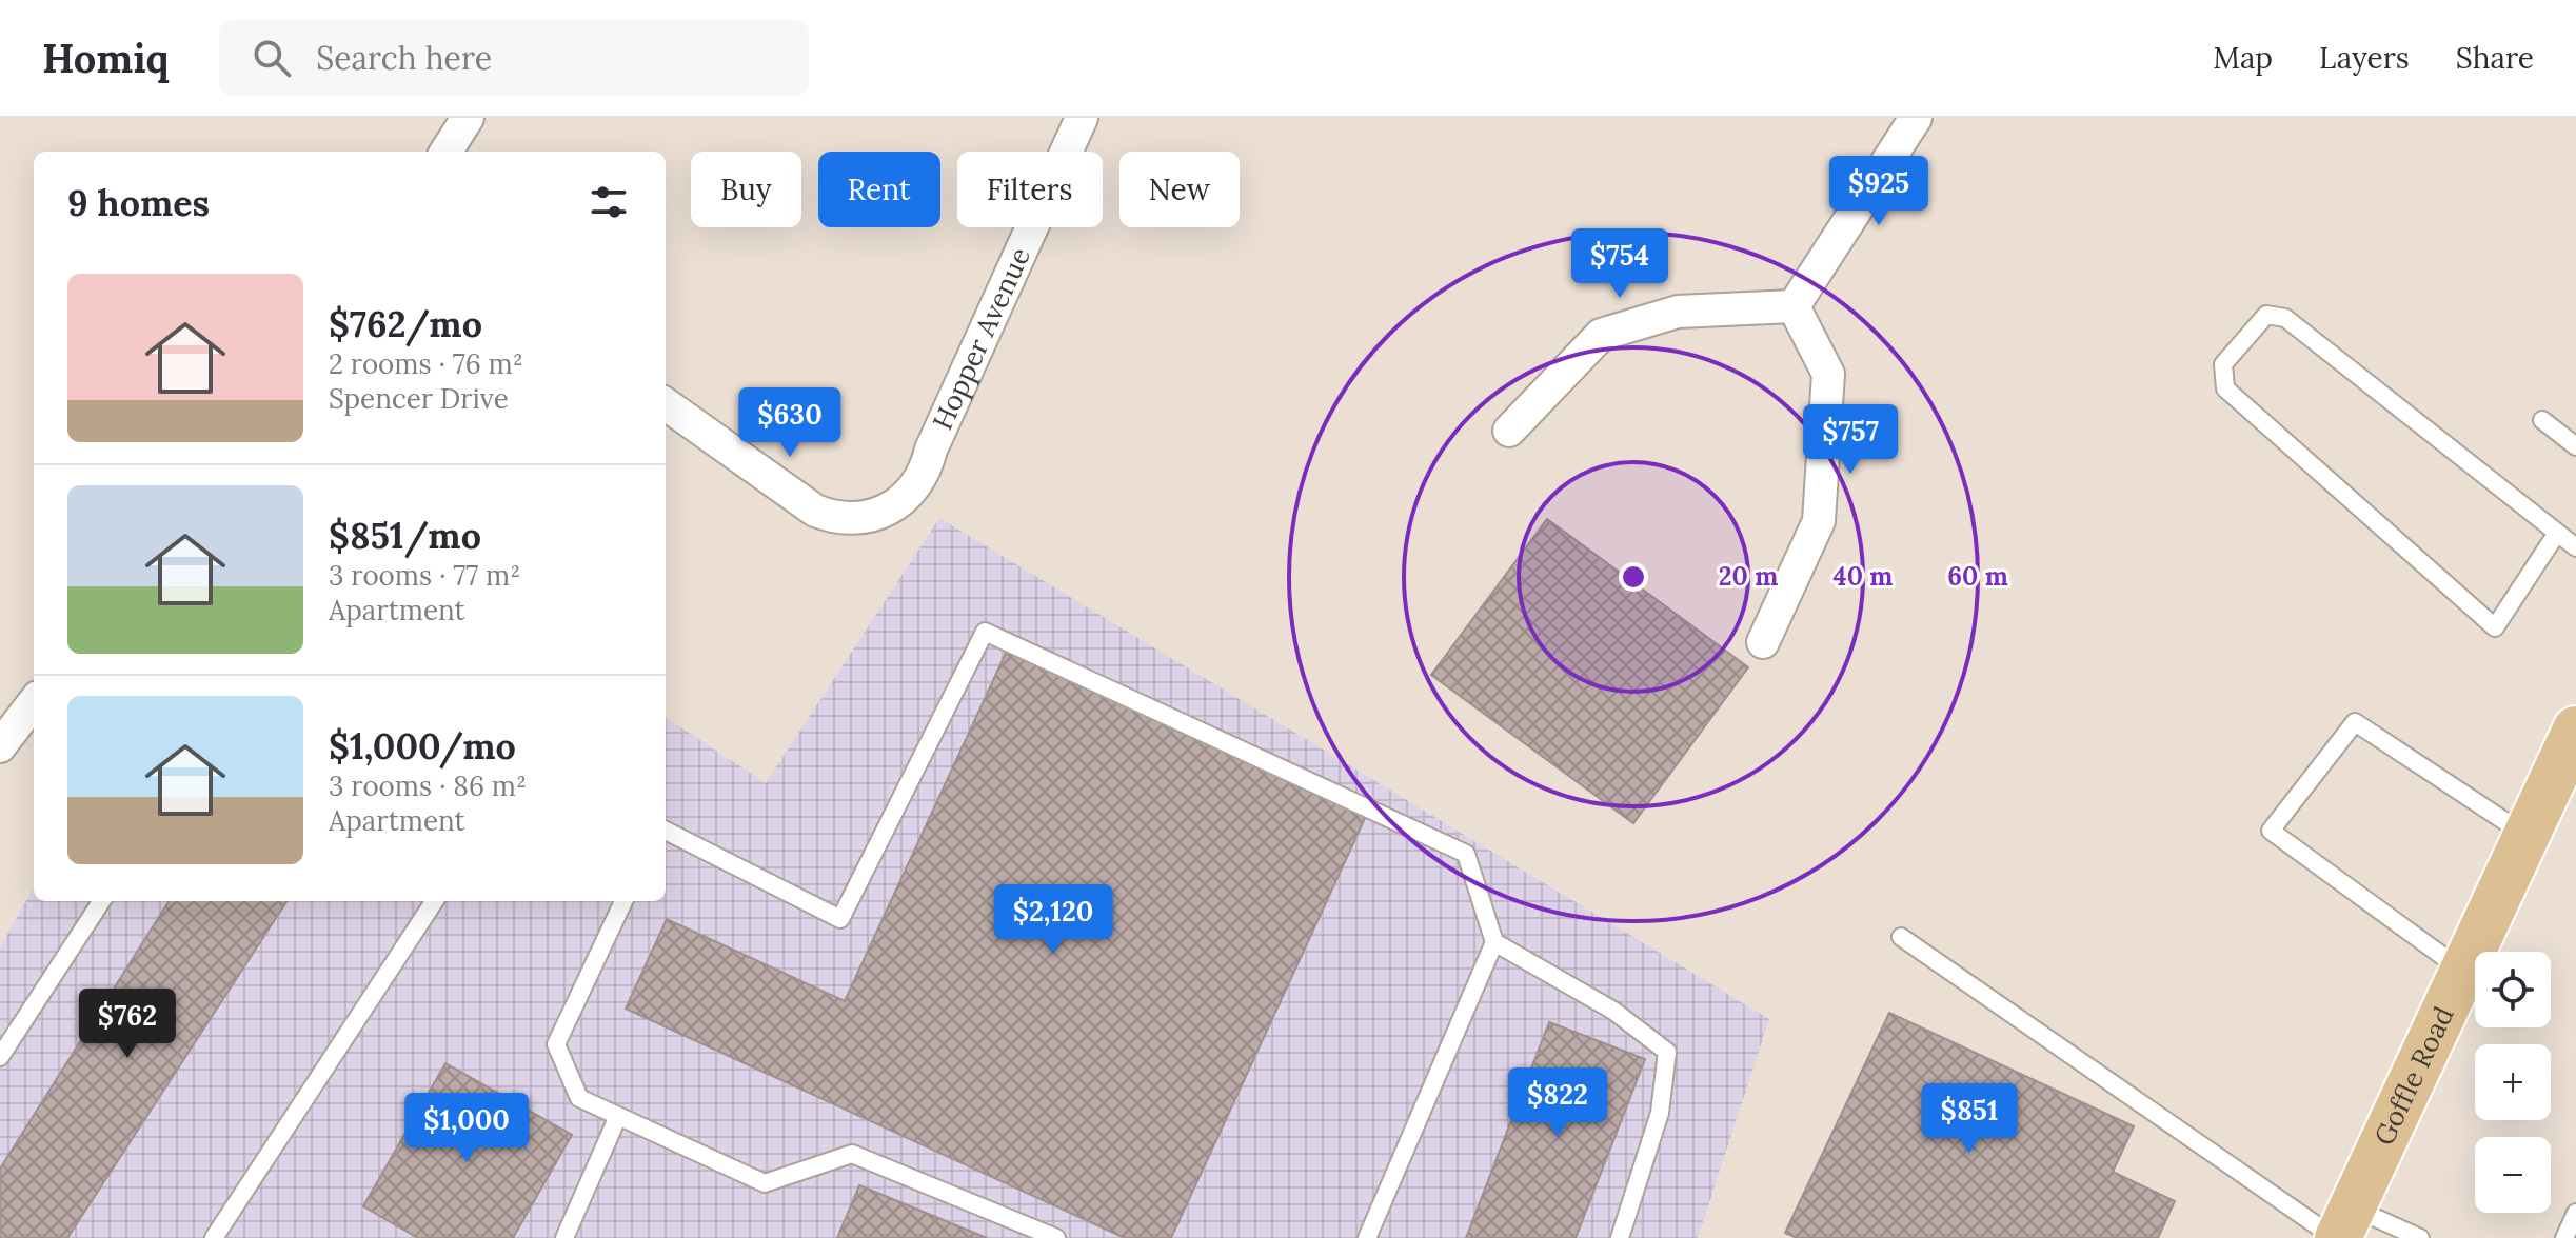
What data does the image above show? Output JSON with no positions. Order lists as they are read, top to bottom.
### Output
{
  "streets": {
    "main road": ["Goffle Road"],
    "street": ["Hopper Avenue"]
  },
  "page": {
    "header": "Homiq",
    "search": "Search here",
    "nav": ["Map", "Layers", "Share"],
    "chip": [
      "Buy",
      "Rent",
      "Filters",
      "New"
    ],
    "heading": "9 homes",
    "price": [
      "$925",
      "$754",
      "$630",
      "$757",
      "$2,120",
      "$762",
      "$822",
      "$851",
      "$1,000"
    ],
    "list": [
      {
        "name": "$762/mo",
        "note": "2 rooms · 76 m² · Spencer Drive"
      },
      {
        "name": "$851/mo",
        "note": "3 rooms · 77 m² · Apartment"
      },
      {
        "name": "$1,000/mo",
        "note": "3 rooms · 86 m² · Apartment"
      }
    ],
    "map_buttons": ["+", "−"]
  },
  "rings": ["20 m", "40 m", "60 m"]
}
